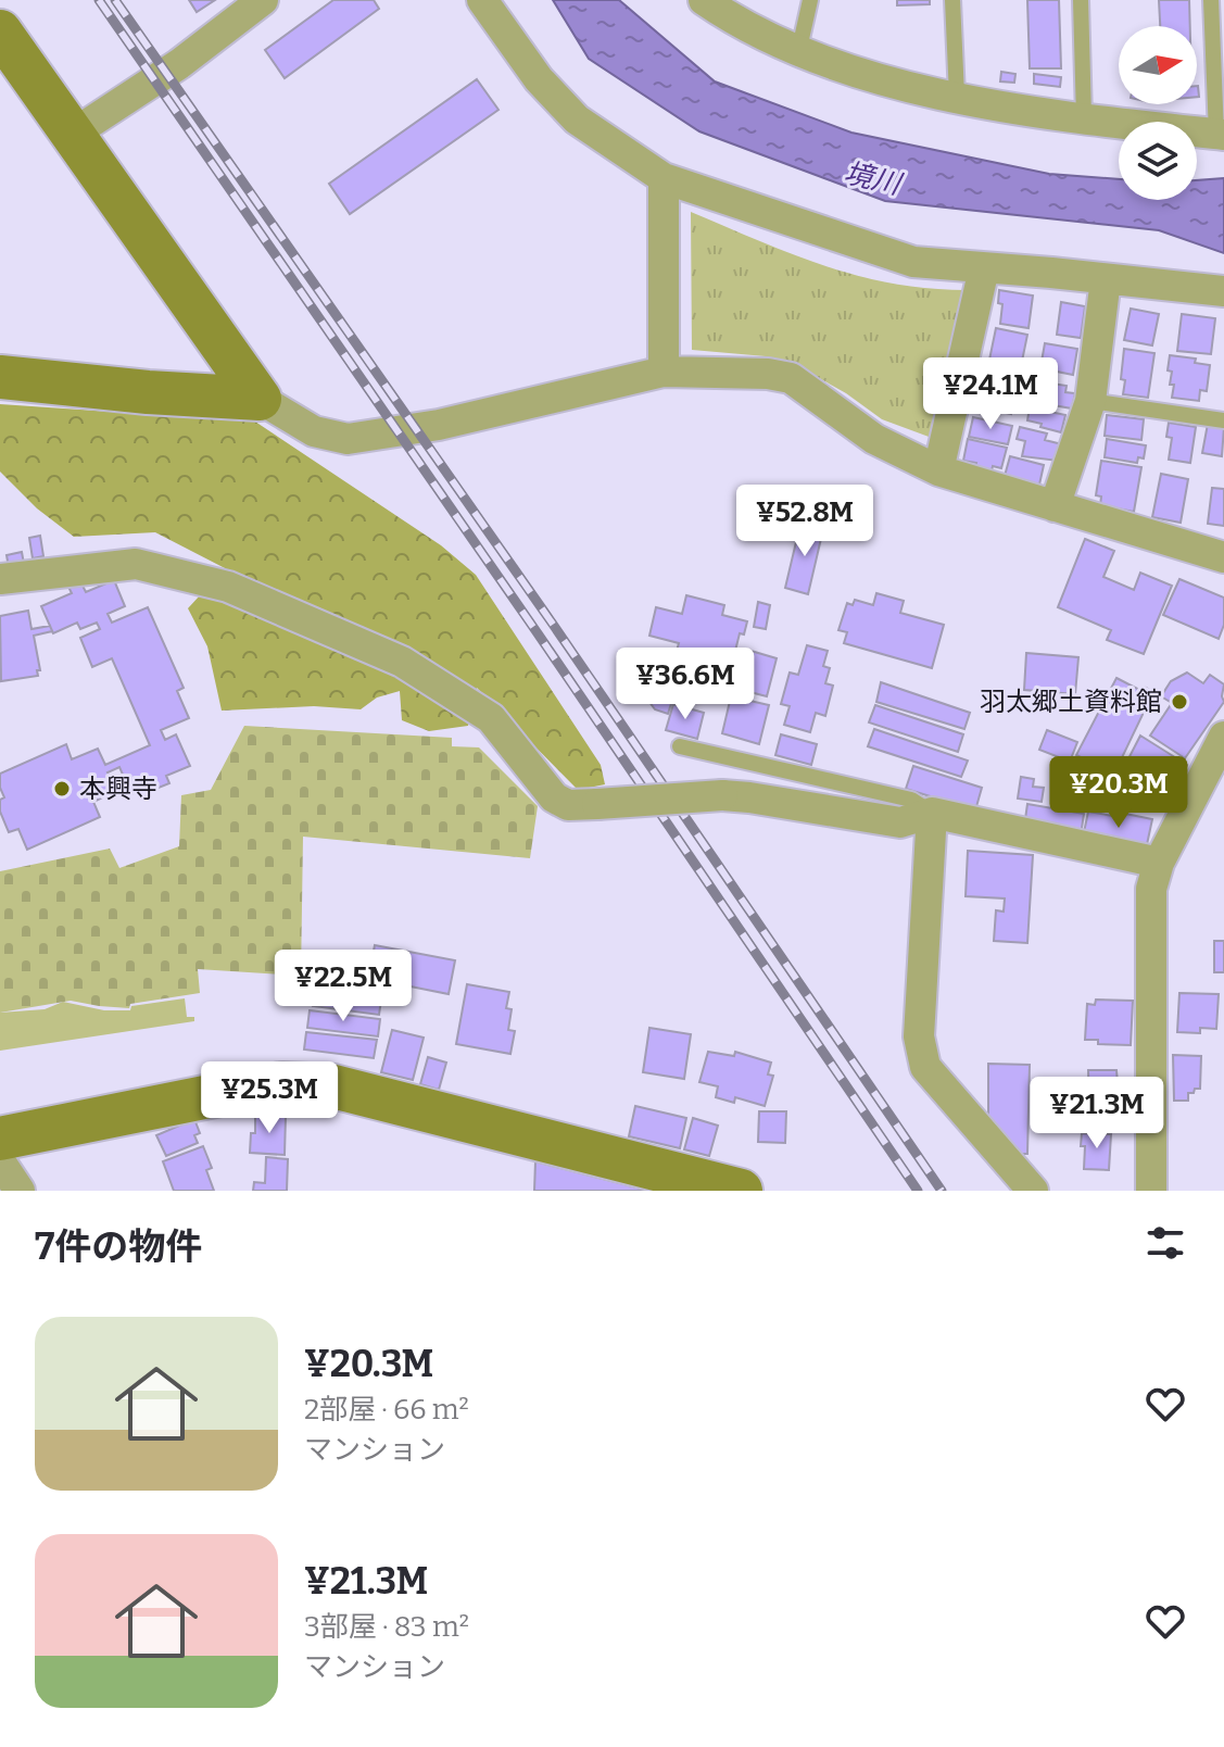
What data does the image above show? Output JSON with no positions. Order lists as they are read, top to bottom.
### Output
{
  "water": ["境川"],
  "places": ["羽太郷土資料館", "本興寺"],
  "north": "right",
  "page": {
    "price": [
      "¥24.1M",
      "¥52.8M",
      "¥36.6M",
      "¥20.3M",
      "¥22.5M",
      "¥25.3M",
      "¥21.3M"
    ],
    "heading": "7件の物件",
    "list": [
      {
        "name": "¥20.3M",
        "note": "2部屋 · 66 m² · マンション"
      },
      {
        "name": "¥21.3M",
        "note": "3部屋 · 83 m² · マンション"
      }
    ]
  }
}
